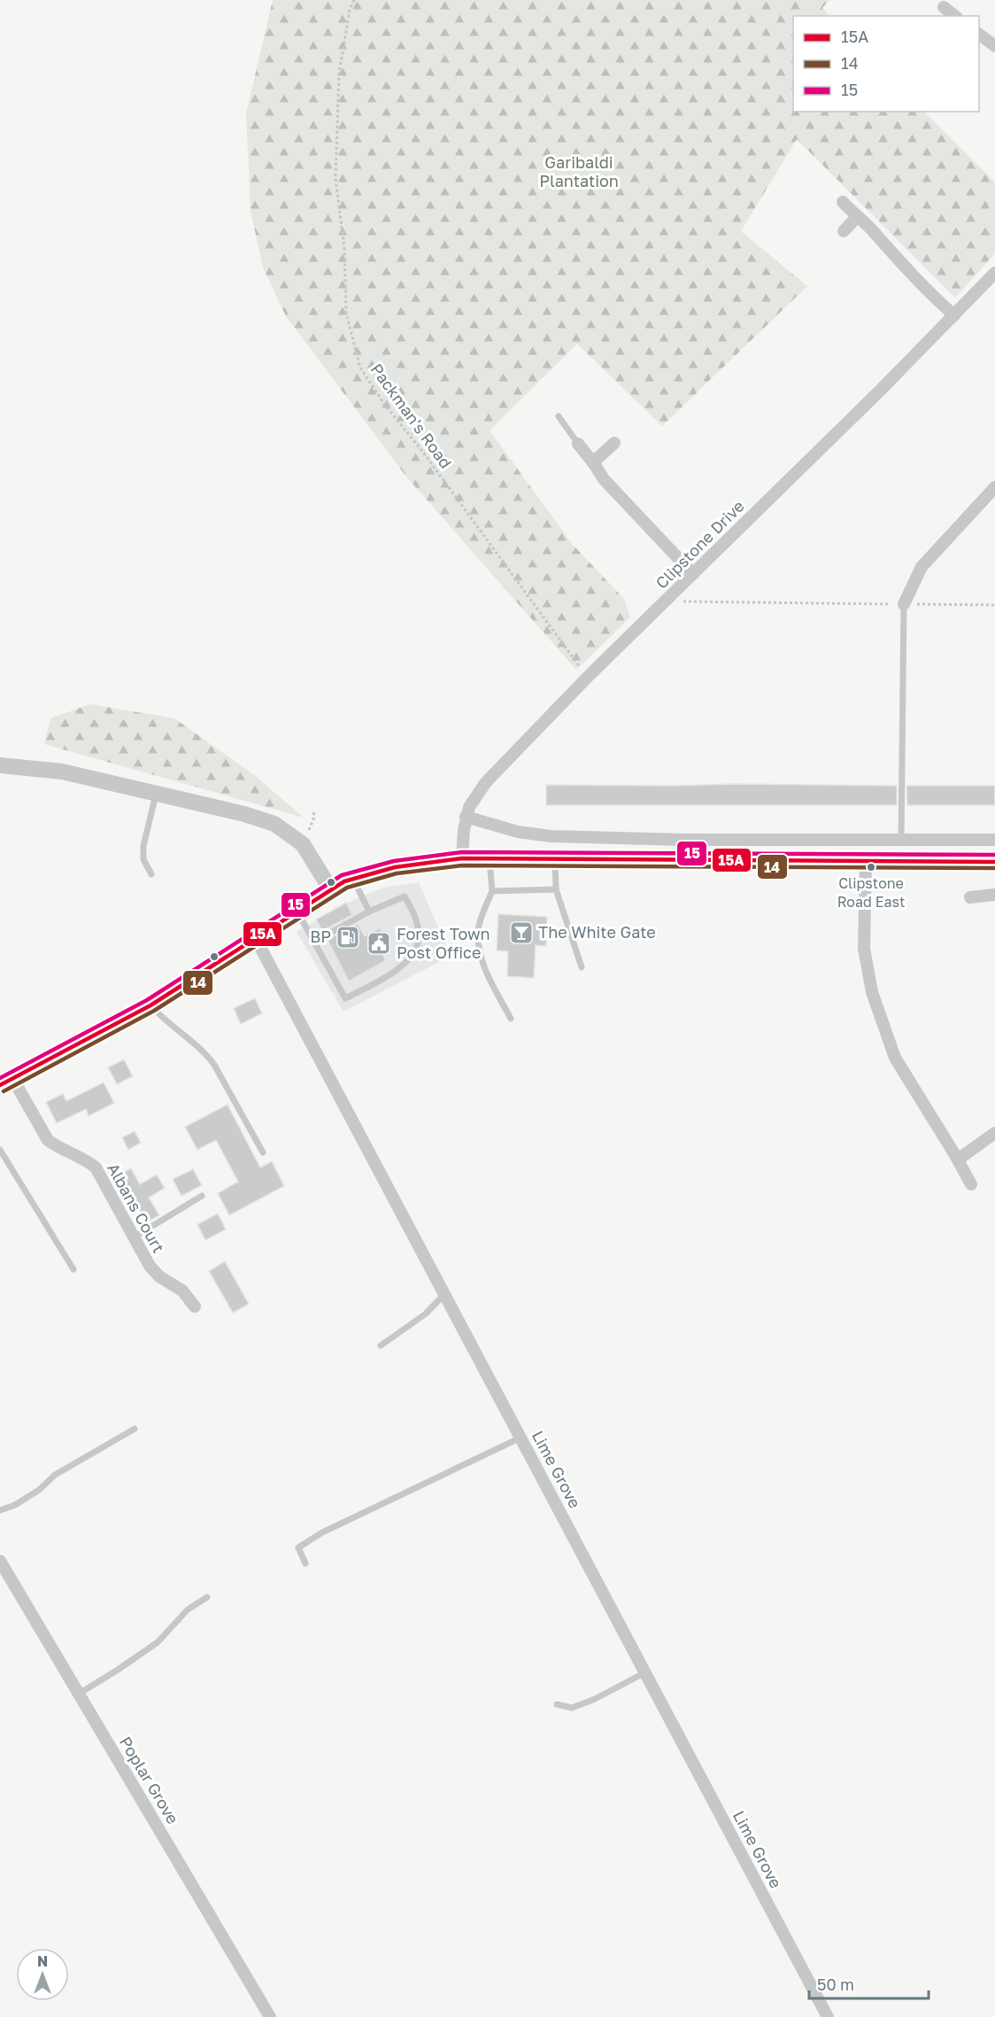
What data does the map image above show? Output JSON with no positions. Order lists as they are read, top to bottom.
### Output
{
  "streets": {
    "street": [
      "Clipstone Drive",
      "Albans Court",
      "Lime Grove",
      "Poplar Grove"
    ],
    "path": ["Packman's Road"]
  },
  "crossings": [
    ["Packman's Road", "Clipstone Drive"]
  ],
  "parks": ["Garibaldi Plantation"],
  "places": {
    "other": ["Clipstone Road East"],
    "bar": ["The White Gate"],
    "fuel station": ["BP"],
    "public building": ["Forest Town Post Office"]
  },
  "lines": ["transit line 15", "transit line 15A", "transit line 14"],
  "legend": ["15A", "14", "15"],
  "scale_bar": "50 m",
  "north": "top"
}
